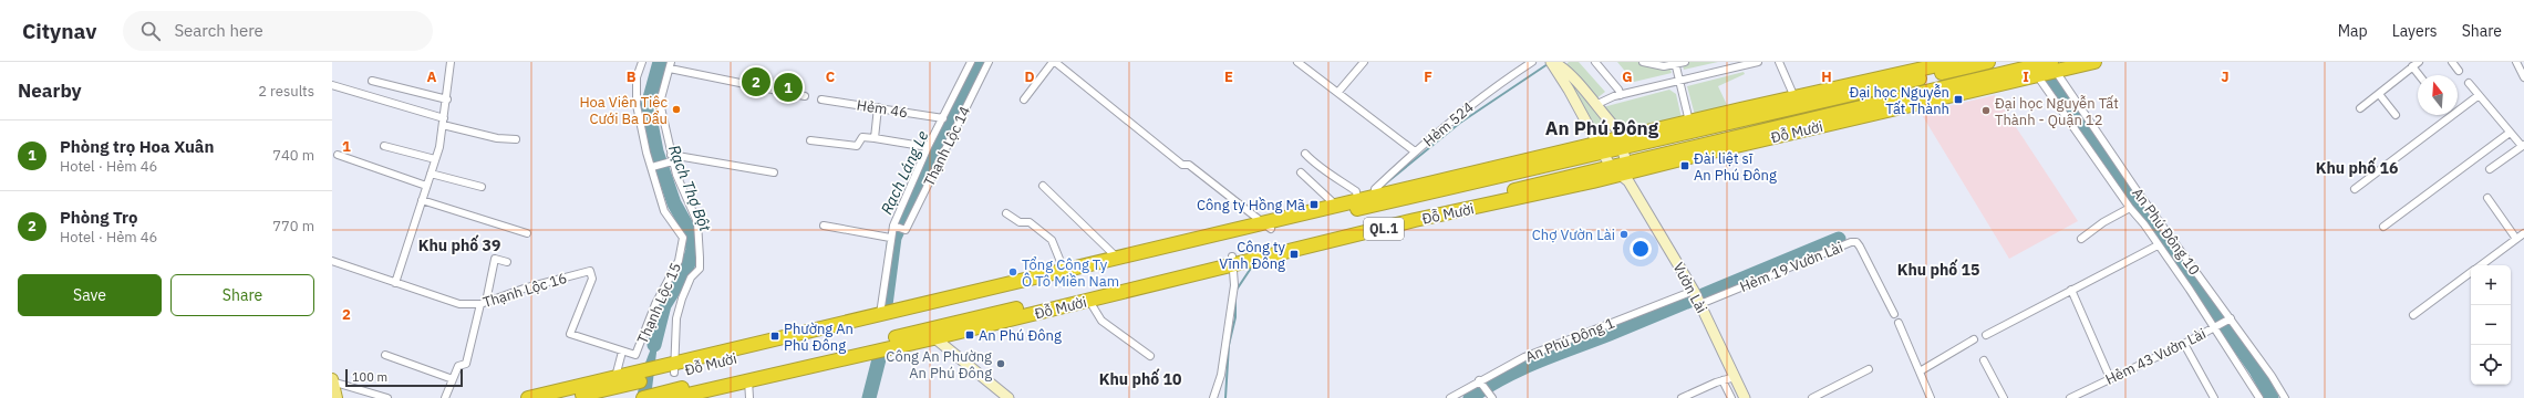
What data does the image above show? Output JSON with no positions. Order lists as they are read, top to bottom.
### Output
{
  "streets": {
    "highway": ["Đỗ Mười", "QL.1"],
    "street": [
      "Hẻm 46",
      "Hẻm 524",
      "Thạnh Lộc 14",
      "An Phú Đông 10",
      "Hẻm 19 Vườn Lài",
      "Vườn Lài",
      "Thạnh Lộc 16",
      "Thạnh Lộc 15",
      "An Phú Đông 1",
      "Hẻm 43 Vườn Lài"
    ]
  },
  "crossings": [
    ["Hẻm 46", "Thạnh Lộc 14"],
    ["Hẻm 524", "Đỗ Mười"],
    ["Đỗ Mười", "Thạnh Lộc 14"],
    ["Đỗ Mười", "QL.1"],
    ["Đỗ Mười", "An Phú Đông 10"],
    ["Đỗ Mười", "Vườn Lài"],
    ["Đỗ Mười", "Thạnh Lộc 15"],
    ["QL.1", "Thạnh Lộc 15"],
    ["An Phú Đông 10", "Hẻm 43 Vườn Lài"],
    ["Hẻm 19 Vườn Lài", "Vườn Lài"],
    ["Hẻm 19 Vườn Lài", "An Phú Đông 1"],
    ["Vườn Lài", "An Phú Đông 1"],
    ["Thạnh Lộc 16", "Thạnh Lộc 15"]
  ],
  "districts": [
    "An Phú Đông",
    "Khu phố 16",
    "Khu phố 39",
    "Khu phố 15",
    "Khu phố 10"
  ],
  "water": ["Rạch Láng Le", "Rạch Thợ Bột"],
  "places": {
    "transit": [
      "Đại học Nguyễn Tất Thành",
      "Đài liệt sĩ An Phú Đông",
      "Công ty Hồng Mã",
      "Công ty Vĩnh Đông",
      "An Phú Đông",
      "Phường An Phú Đông"
    ],
    "other": [
      "Hoa Viên Tiệc Cưới Ba Dẩu",
      "Đại học Nguyễn Tất Thành - Quận 12",
      "Chợ Vườn Lài",
      "Tổng Công Ty Ô Tô Miền Nam",
      "Công An Phường An Phú Đông"
    ]
  },
  "scale_bar": "100 m",
  "north": "top",
  "page": {
    "header": "Citynav",
    "search": "Search here",
    "nav": ["Map", "Layers", "Share"],
    "heading": ["Nearby", "2 results"],
    "pins": ["2", "1"],
    "list": [
      {
        "mark": "1",
        "name": "Phòng trọ Hoa Xuân",
        "note": "Hotel · Hẻm 46",
        "value": "740 m"
      },
      {
        "mark": "2",
        "name": "Phòng Trọ",
        "note": "Hotel · Hẻm 46",
        "value": "770 m"
      }
    ],
    "buttons": ["Save", "Share"],
    "map_buttons": ["+", "−"],
    "scale": "100 m"
  },
  "grid": {
    "columns": [
      "A",
      "B",
      "C",
      "D",
      "E",
      "F",
      "G",
      "H",
      "I",
      "J"
    ],
    "rows": ["1", "2"]
  }
}
